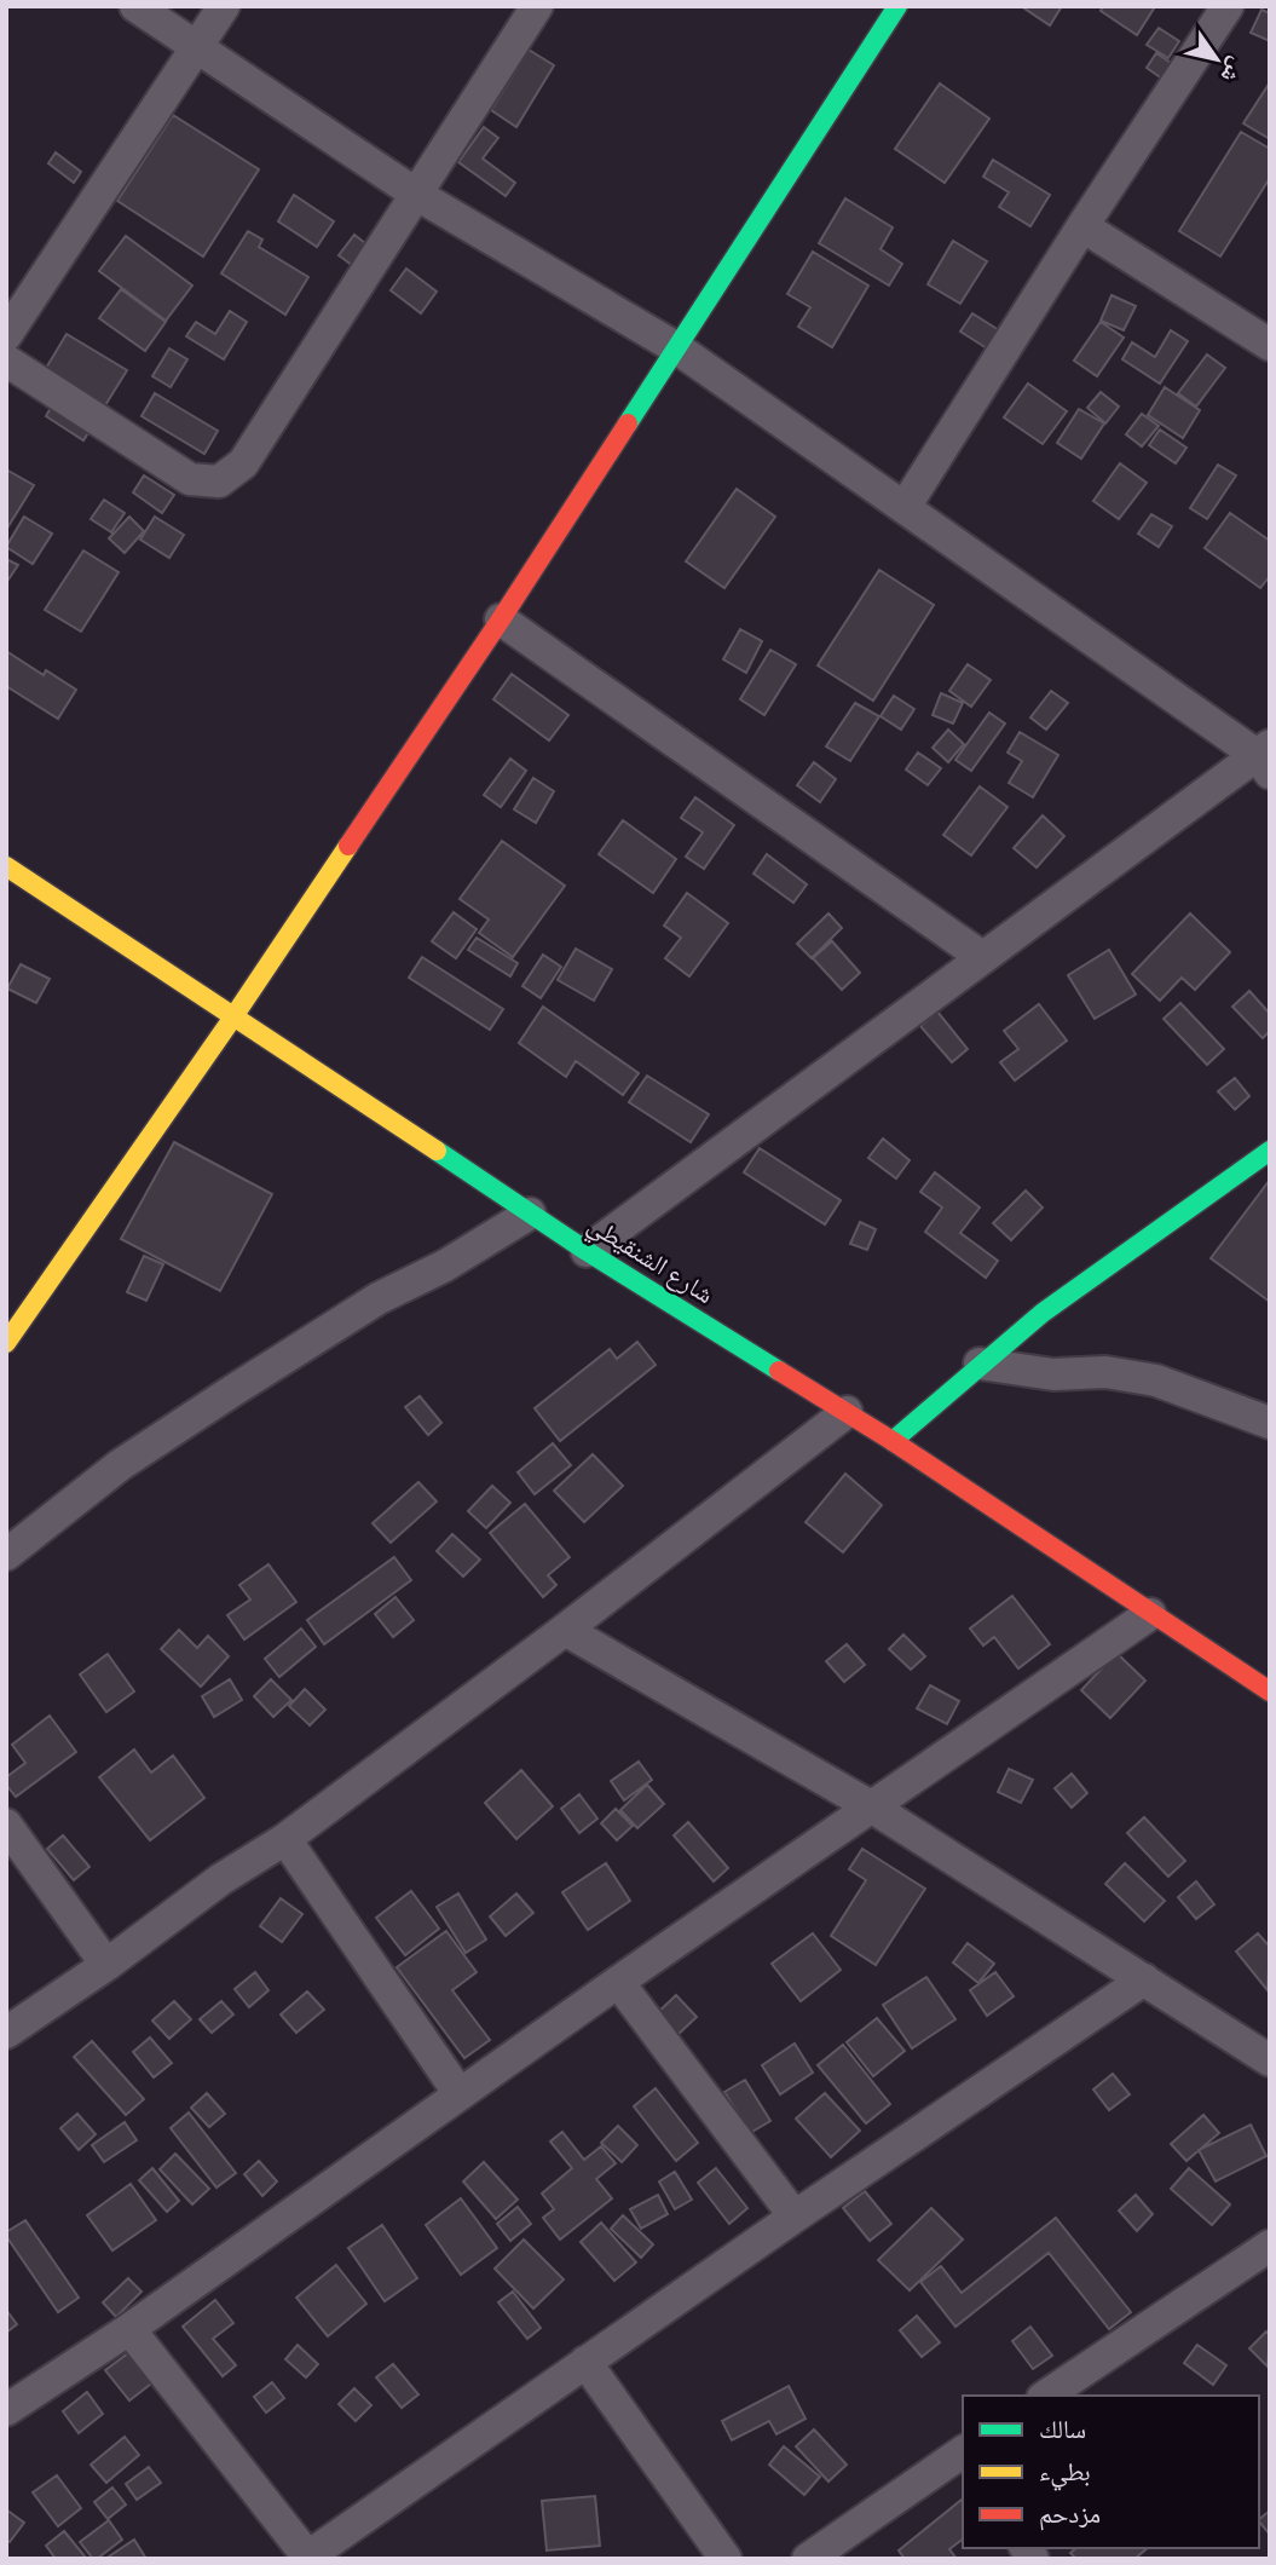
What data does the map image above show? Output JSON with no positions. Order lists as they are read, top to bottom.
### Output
{
  "streets": {
    "street": ["شارع الشنقيطي"]
  },
  "legend": ["سالك", "بطيء", "مزدحم"],
  "north": "bottom right"
}
